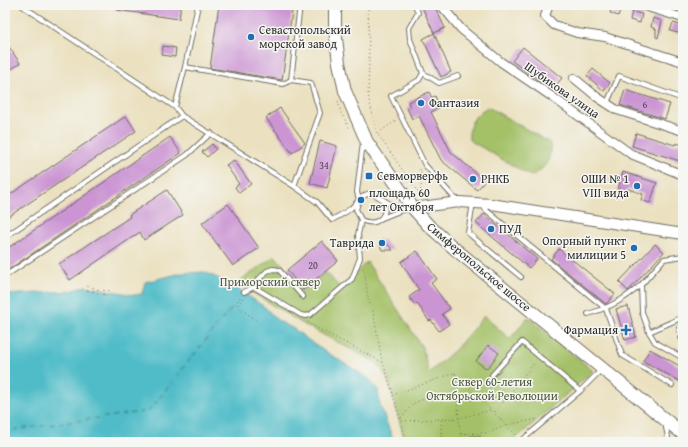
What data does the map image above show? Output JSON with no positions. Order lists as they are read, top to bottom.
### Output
{
  "streets": {
    "main road": ["Симферопольское шоссе"],
    "street": ["Шубикова улица"]
  },
  "parks": ["Приморский сквер", "Сквер 60-летия Октябрьской Революции"],
  "places": {
    "other": [
      "Севастопольский морской завод",
      "Фантазия",
      "РНКБ",
      "ОШИ № 1 VIII вида",
      "площадь 60 лет Октября",
      "ПУД",
      "Таврида",
      "Опорный пункт милиции 5"
    ],
    "transit": ["Севморверфь"],
    "health": ["Фармация"]
  },
  "house_numbers": ["6", "34", "20"]
}
